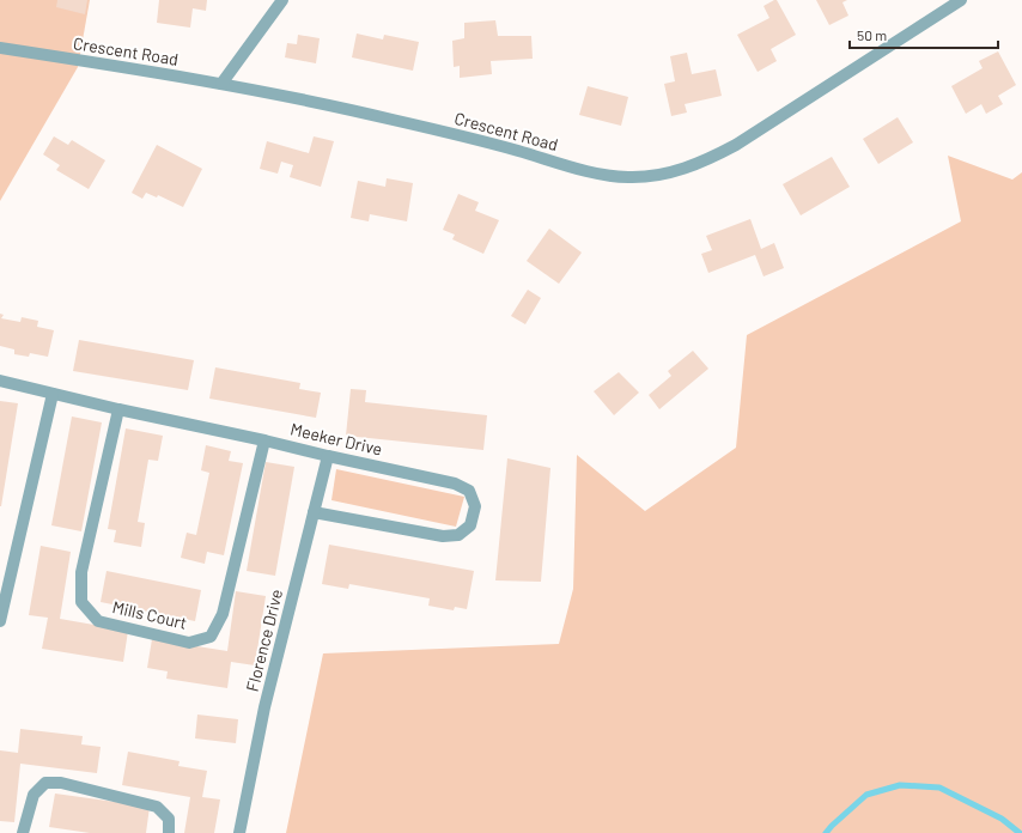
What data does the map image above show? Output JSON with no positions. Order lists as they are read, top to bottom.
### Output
{
  "streets": {
    "street": [
      "Crescent Road",
      "Meeker Drive",
      "Mills Court",
      "Florence Drive"
    ]
  },
  "crossings": [
    ["Meeker Drive", "Mills Court"],
    ["Meeker Drive", "Florence Drive"]
  ],
  "scale_bar": "50 m"
}
